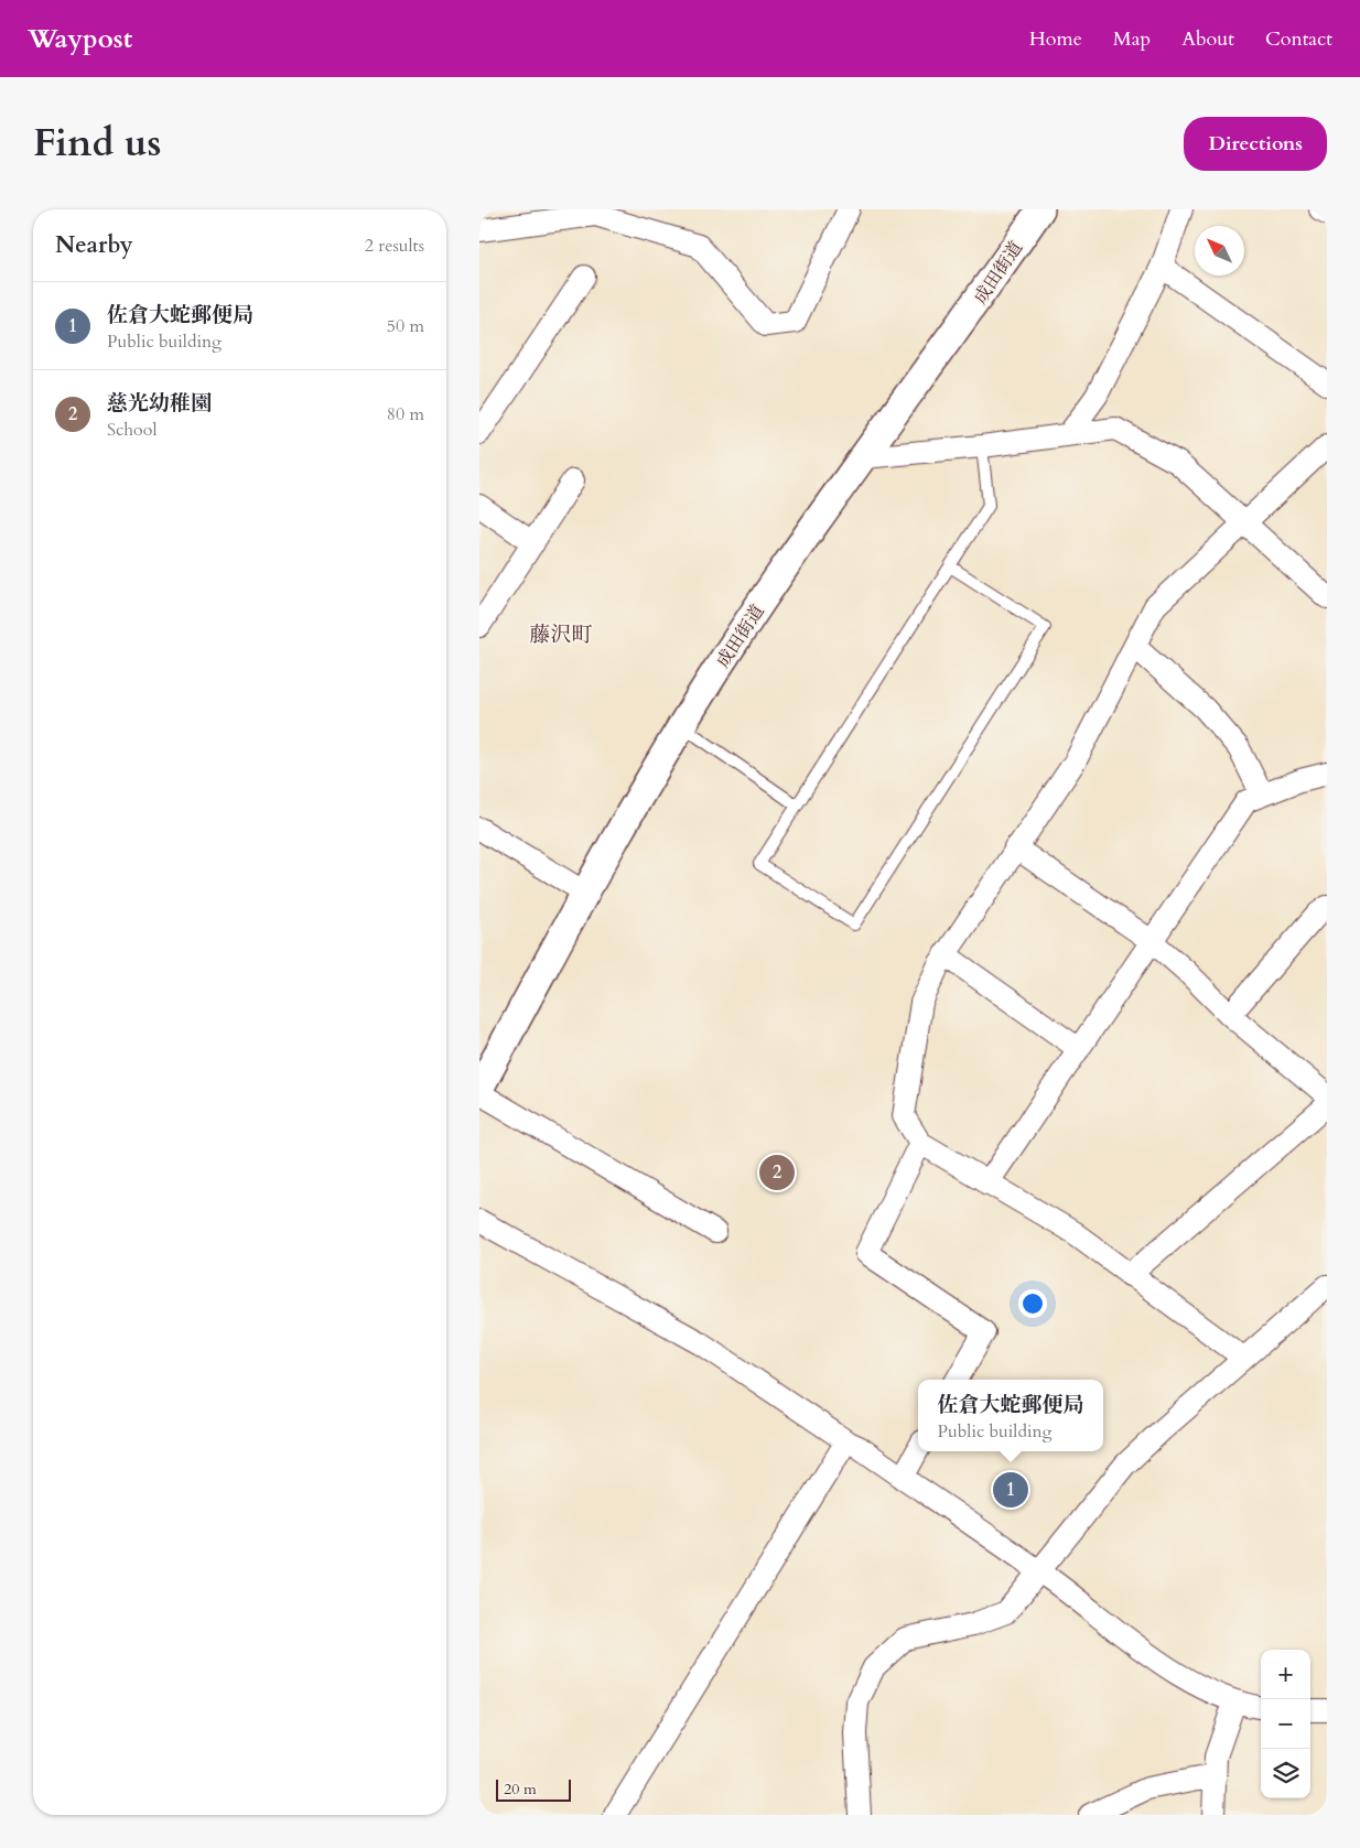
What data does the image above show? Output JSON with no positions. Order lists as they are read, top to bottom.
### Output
{
  "streets": {
    "street": ["成田街道"]
  },
  "districts": ["藤沢町"],
  "scale_bar": "20 m",
  "north": "top left",
  "page": {
    "header": "Waypost",
    "nav": [
      "Home",
      "Map",
      "About",
      "Contact"
    ],
    "title": "Find us",
    "buttons": "Directions",
    "heading": ["Nearby", "2 results"],
    "list": [
      {
        "mark": "1",
        "name": "佐倉大蛇郵便局",
        "note": "Public building",
        "value": "50 m"
      },
      {
        "mark": "2",
        "name": "慈光幼稚園",
        "note": "School",
        "value": "80 m"
      }
    ],
    "pins": ["2", "1"],
    "popup": ["佐倉大蛇郵便局", "Public building"],
    "map_buttons": ["+", "−"],
    "scale": "20 m"
  }
}
